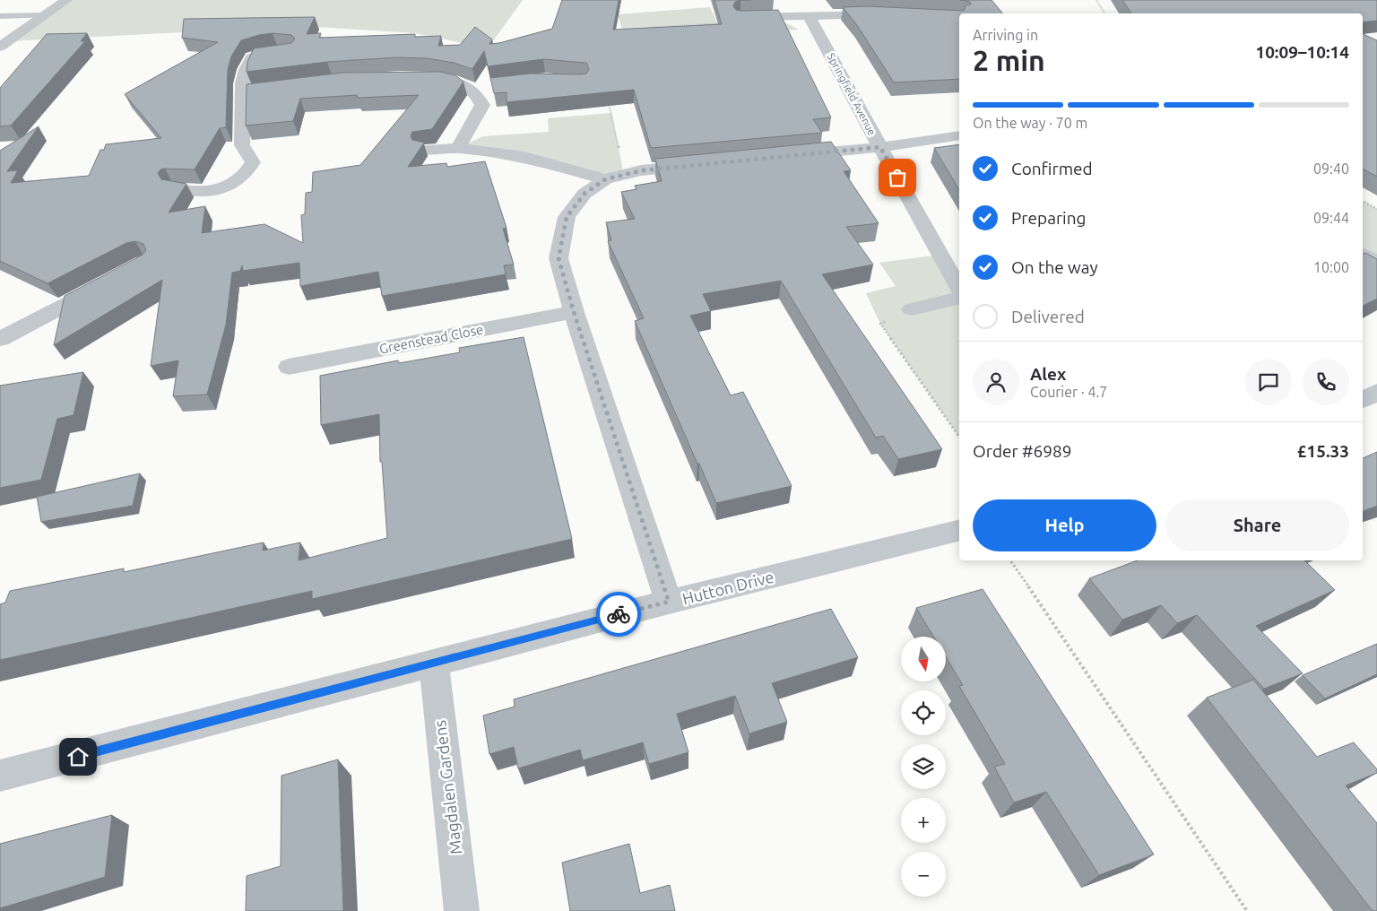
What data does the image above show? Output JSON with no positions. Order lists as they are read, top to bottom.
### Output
{
  "streets": {
    "street": [
      "Springfield Avenue",
      "Greenstead Close",
      "Hutton Drive",
      "Magdalen Gardens"
    ]
  },
  "crossings": [
    ["Hutton Drive", "Magdalen Gardens"]
  ],
  "north": "bottom",
  "page": {
    "heading": ["2 min", "Arriving in", "10:09–10:14"],
    "panel": [
      "Alex",
      "Courier · 4.7",
      "Order #6989",
      "£15.33"
    ],
    "bar": "On the way · 70 m",
    "list": [
      ["Confirmed", "09:40"],
      ["Preparing", "09:44"],
      ["On the way", "10:00"],
      "Delivered"
    ],
    "buttons": ["Help", "Share"],
    "map_buttons": ["+", "−"]
  }
}
